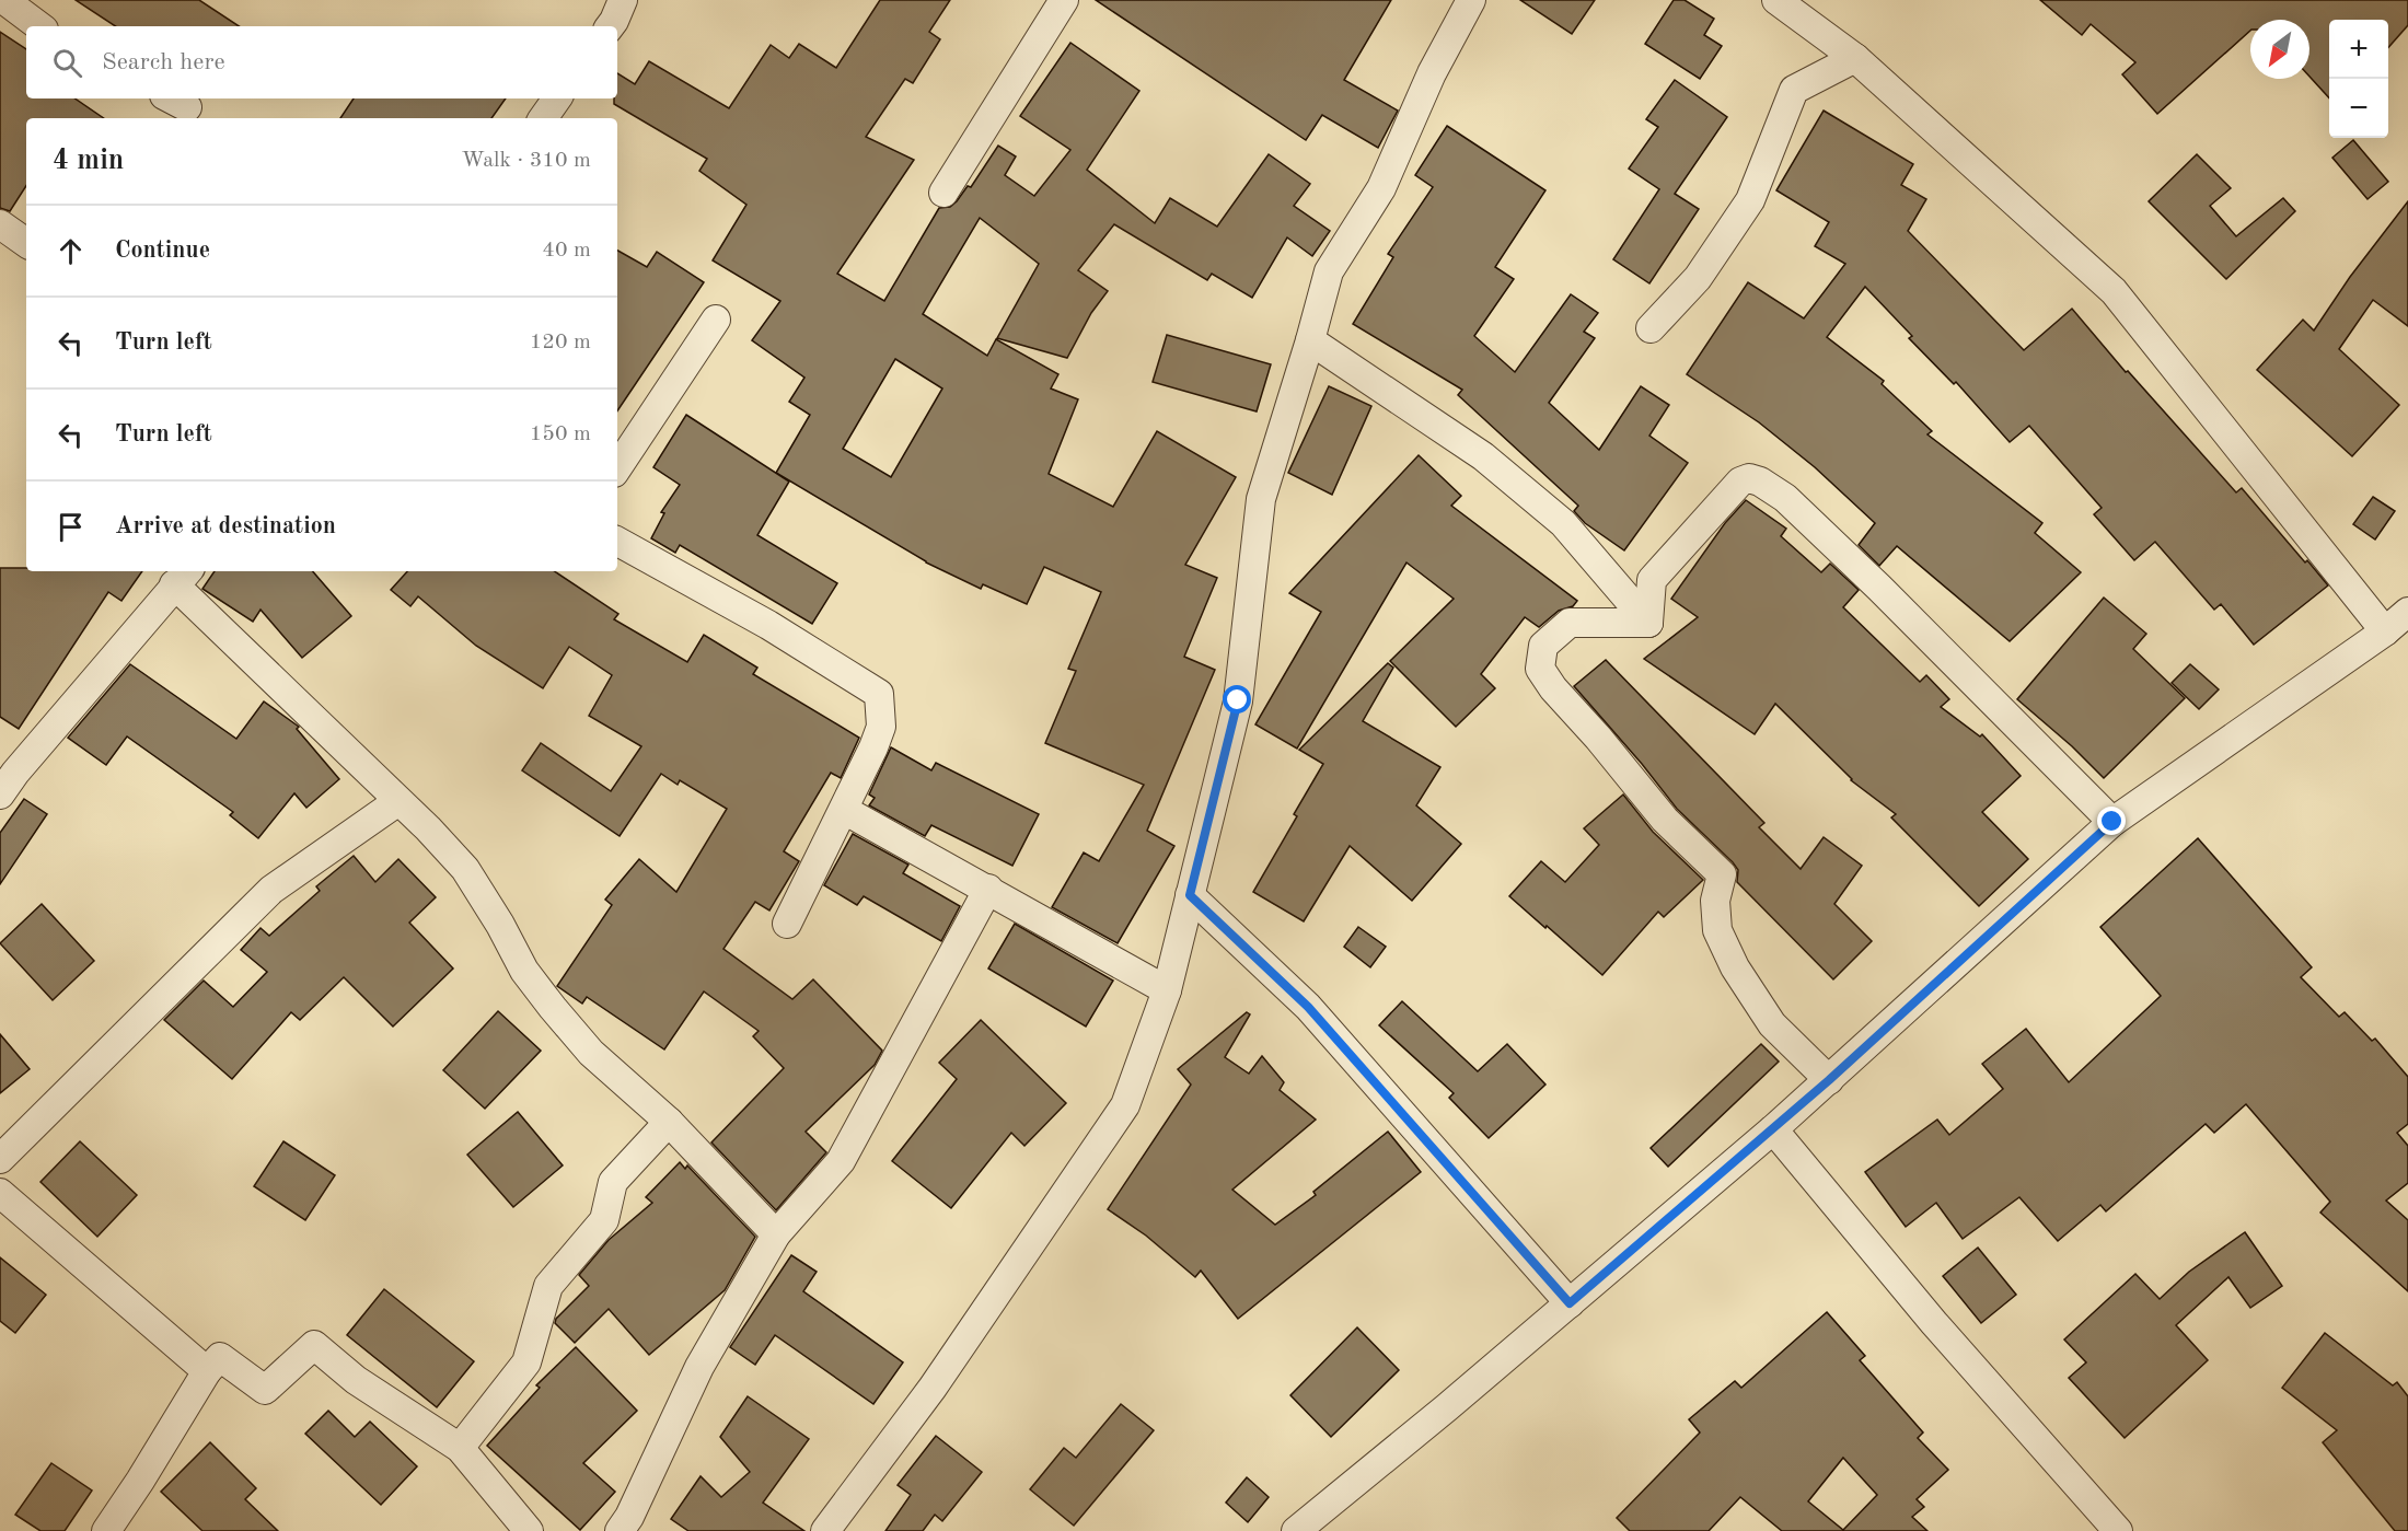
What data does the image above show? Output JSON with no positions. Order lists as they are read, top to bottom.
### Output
{
  "north": "bottom left",
  "page": {
    "map_buttons": ["+", "−"],
    "search": "Search here",
    "heading": ["4 min", "Walk · 310 m"],
    "list": [
      ["Continue", "40 m"],
      ["Turn left", "120 m"],
      ["Turn left", "150 m"],
      "Arrive at destination"
    ]
  }
}
